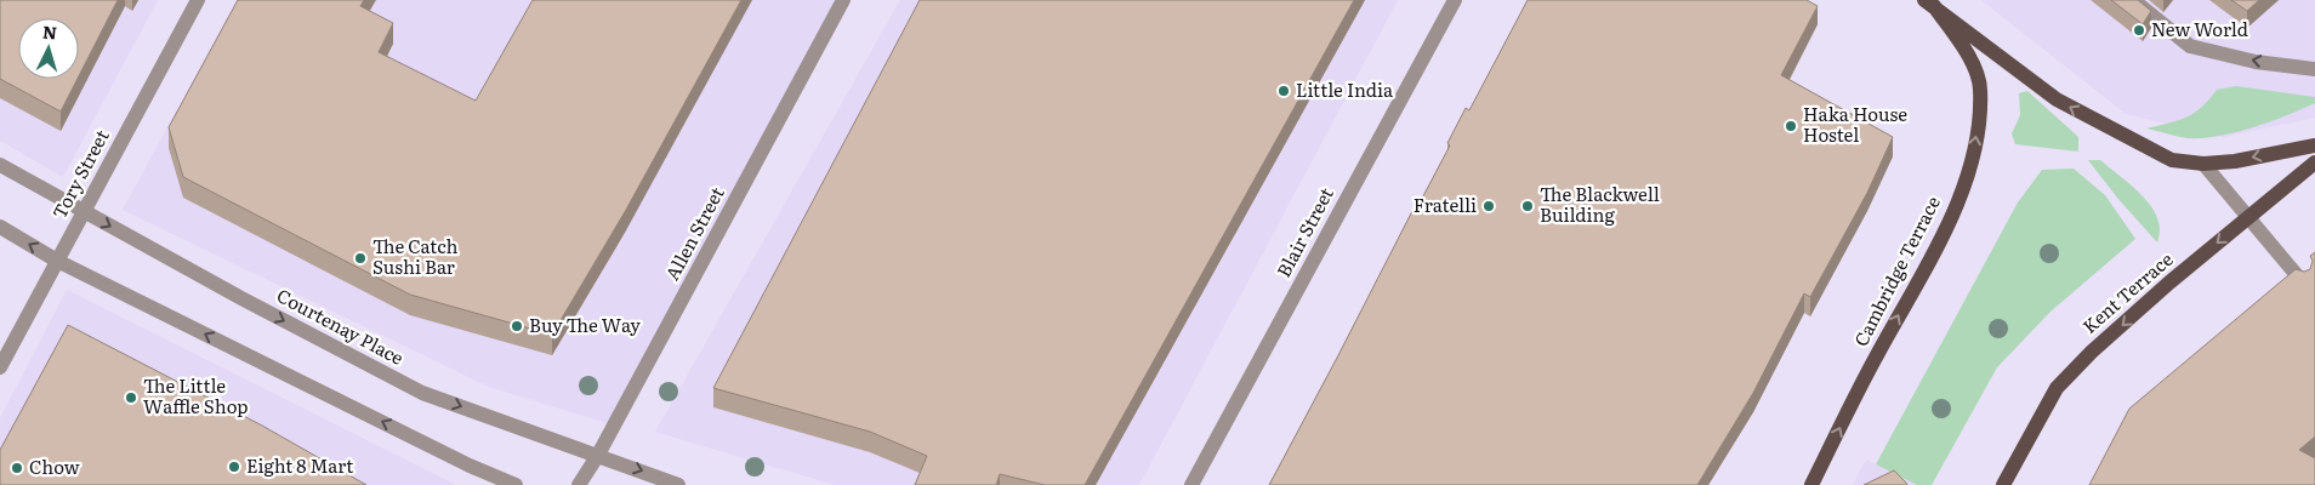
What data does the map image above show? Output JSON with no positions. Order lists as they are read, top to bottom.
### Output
{
  "streets": {
    "main road": ["Cambridge Terrace", "Kent Terrace"],
    "street": [
      "Tory Street",
      "Blair Street",
      "Allen Street",
      "Courtenay Place"
    ]
  },
  "crossings": [
    ["Tory Street", "Courtenay Place"],
    ["Allen Street", "Courtenay Place"]
  ],
  "one_way": ["Cambridge Terrace", "Kent Terrace"],
  "places": [
    "New World",
    "Little India",
    "Haka House Hostel",
    "Fratelli",
    "The Blackwell Building",
    "The Catch Sushi Bar",
    "Buy The Way",
    "The Little Waffle Shop",
    "Eight 8 Mart",
    "Chow"
  ],
  "north": "top"
}
